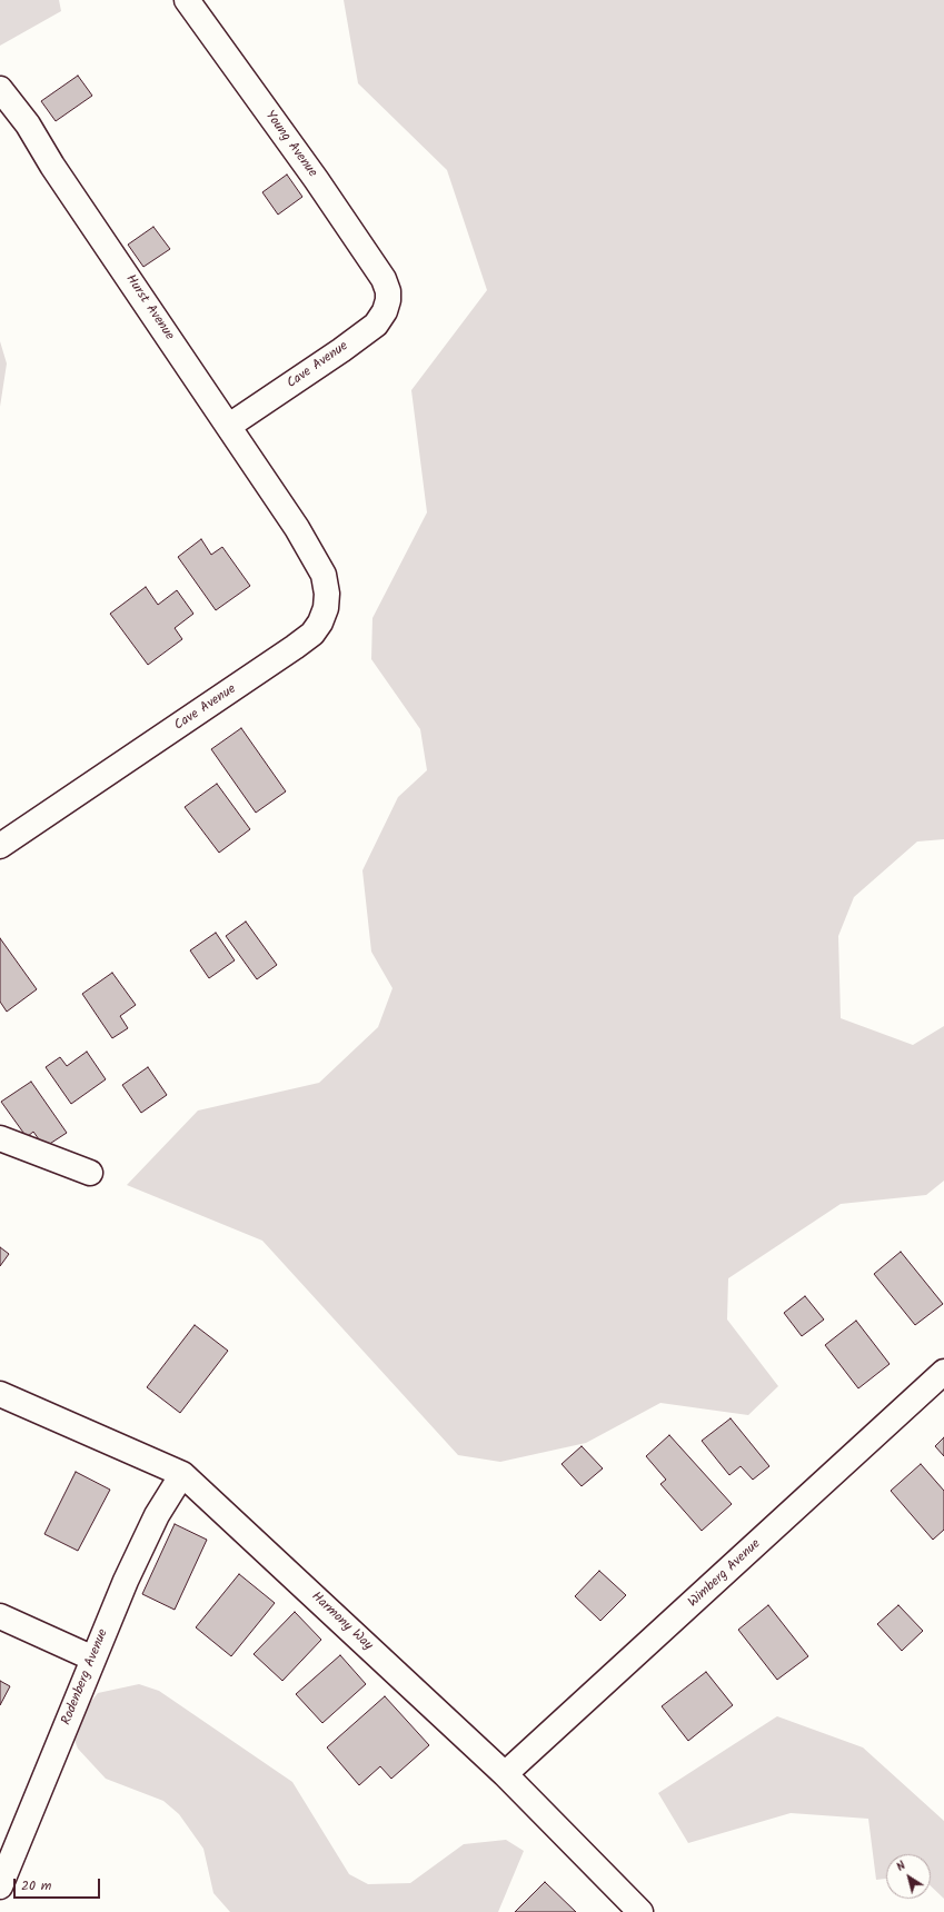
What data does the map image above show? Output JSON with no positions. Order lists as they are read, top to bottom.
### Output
{
  "streets": {
    "street": [
      "Young Avenue",
      "Hurst Avenue",
      "Cave Avenue",
      "Wimberg Avenue",
      "Harmony Way",
      "Rodenberg Avenue"
    ]
  },
  "crossings": [
    ["Young Avenue", "Cave Avenue"],
    ["Hurst Avenue", "Cave Avenue"],
    ["Wimberg Avenue", "Harmony Way"],
    ["Harmony Way", "Rodenberg Avenue"]
  ],
  "scale_bar": "20 m",
  "north": "top left"
}
